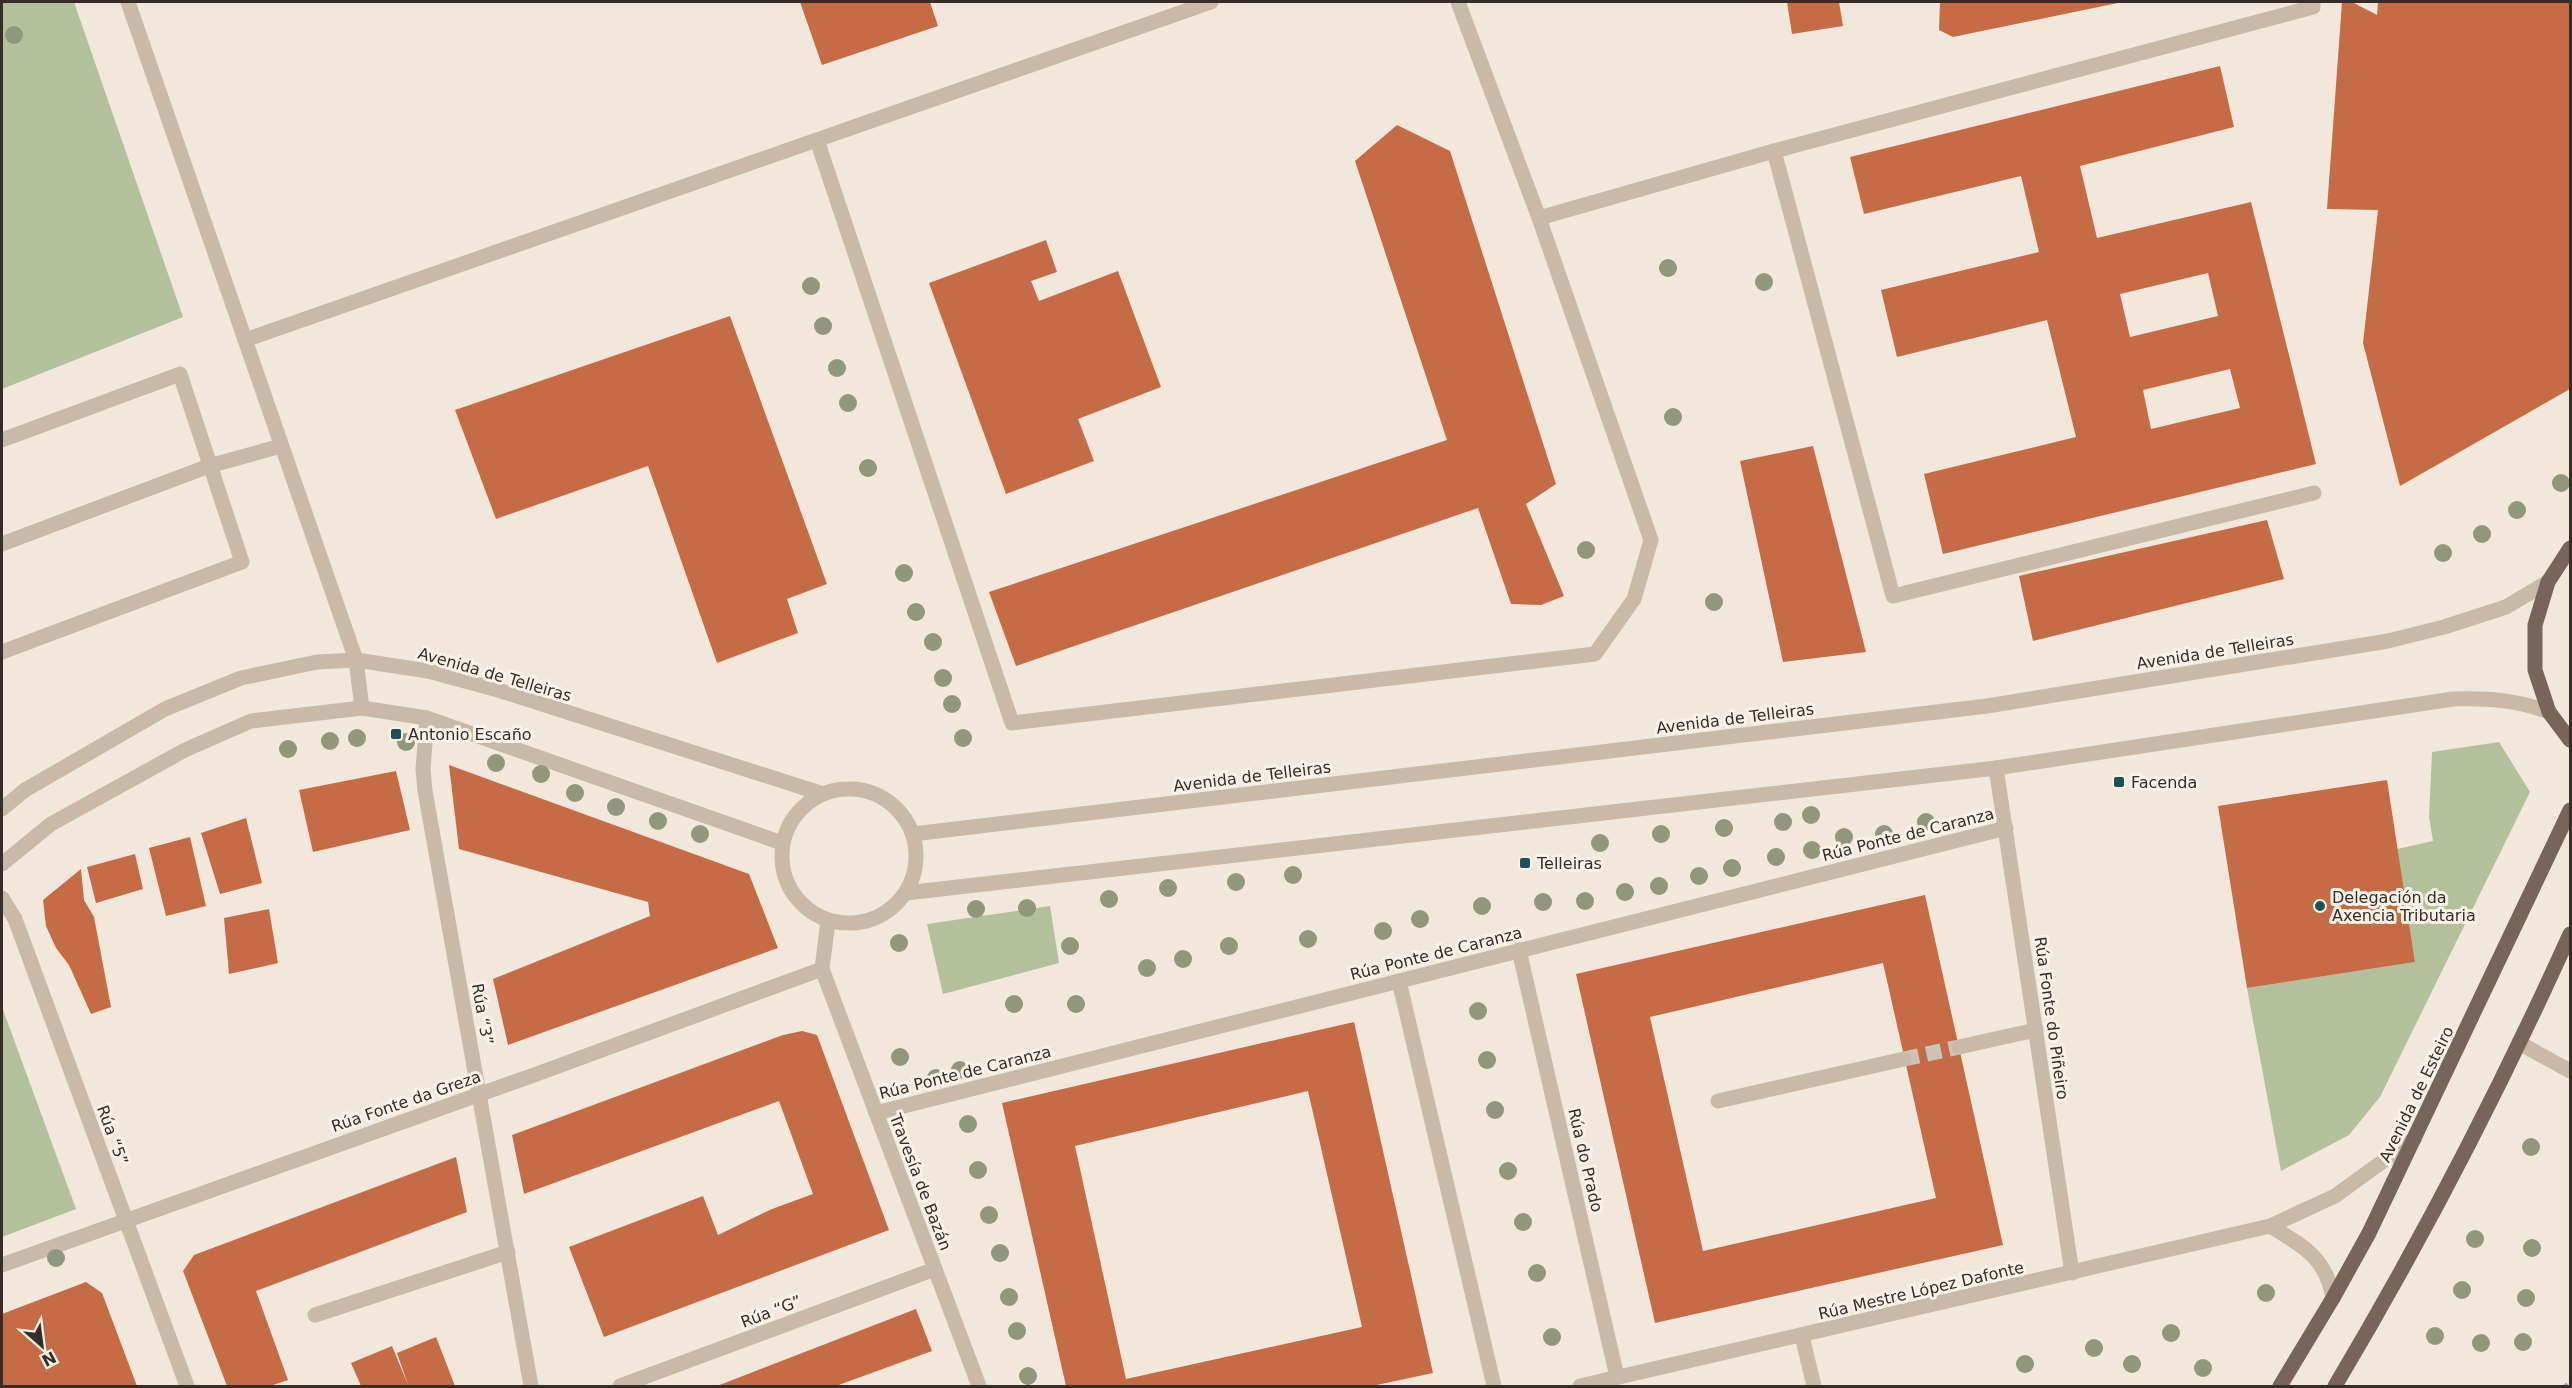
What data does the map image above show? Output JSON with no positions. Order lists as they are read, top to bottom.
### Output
{
  "streets": {
    "main road": ["Avenida de Esteiro"],
    "street": [
      "Avenida de Telleiras",
      "Rúa Ponte de Caranza",
      "Rúa “3”",
      "Rúa Fonte do Piñeiro",
      "Rúa Fonte da Greza",
      "Rúa “5”",
      "Rúa do Prado",
      "Travesía de Bazán",
      "Rúa Mestre López Dafonte",
      "Rúa “G”"
    ]
  },
  "crossings": [
    ["Avenida de Telleiras", "Travesía de Bazán"],
    ["Rúa Ponte de Caranza", "Rúa Fonte do Piñeiro"],
    ["Rúa Ponte de Caranza", "Rúa do Prado"],
    ["Rúa Ponte de Caranza", "Travesía de Bazán"],
    ["Rúa “3”", "Rúa Fonte da Greza"],
    ["Rúa Fonte do Piñeiro", "Rúa Mestre López Dafonte"],
    ["Avenida de Esteiro", "Rúa Mestre López Dafonte"],
    ["Rúa Fonte da Greza", "Rúa “5”"],
    ["Rúa Fonte da Greza", "Travesía de Bazán"],
    ["Rúa do Prado", "Rúa Mestre López Dafonte"],
    ["Travesía de Bazán", "Rúa “G”"]
  ],
  "places": {
    "transit": ["Antonio Escaño", "Facenda", "Telleiras"],
    "other": ["Delegación da Axencia Tributaria"]
  },
  "north": "bottom right"
}
